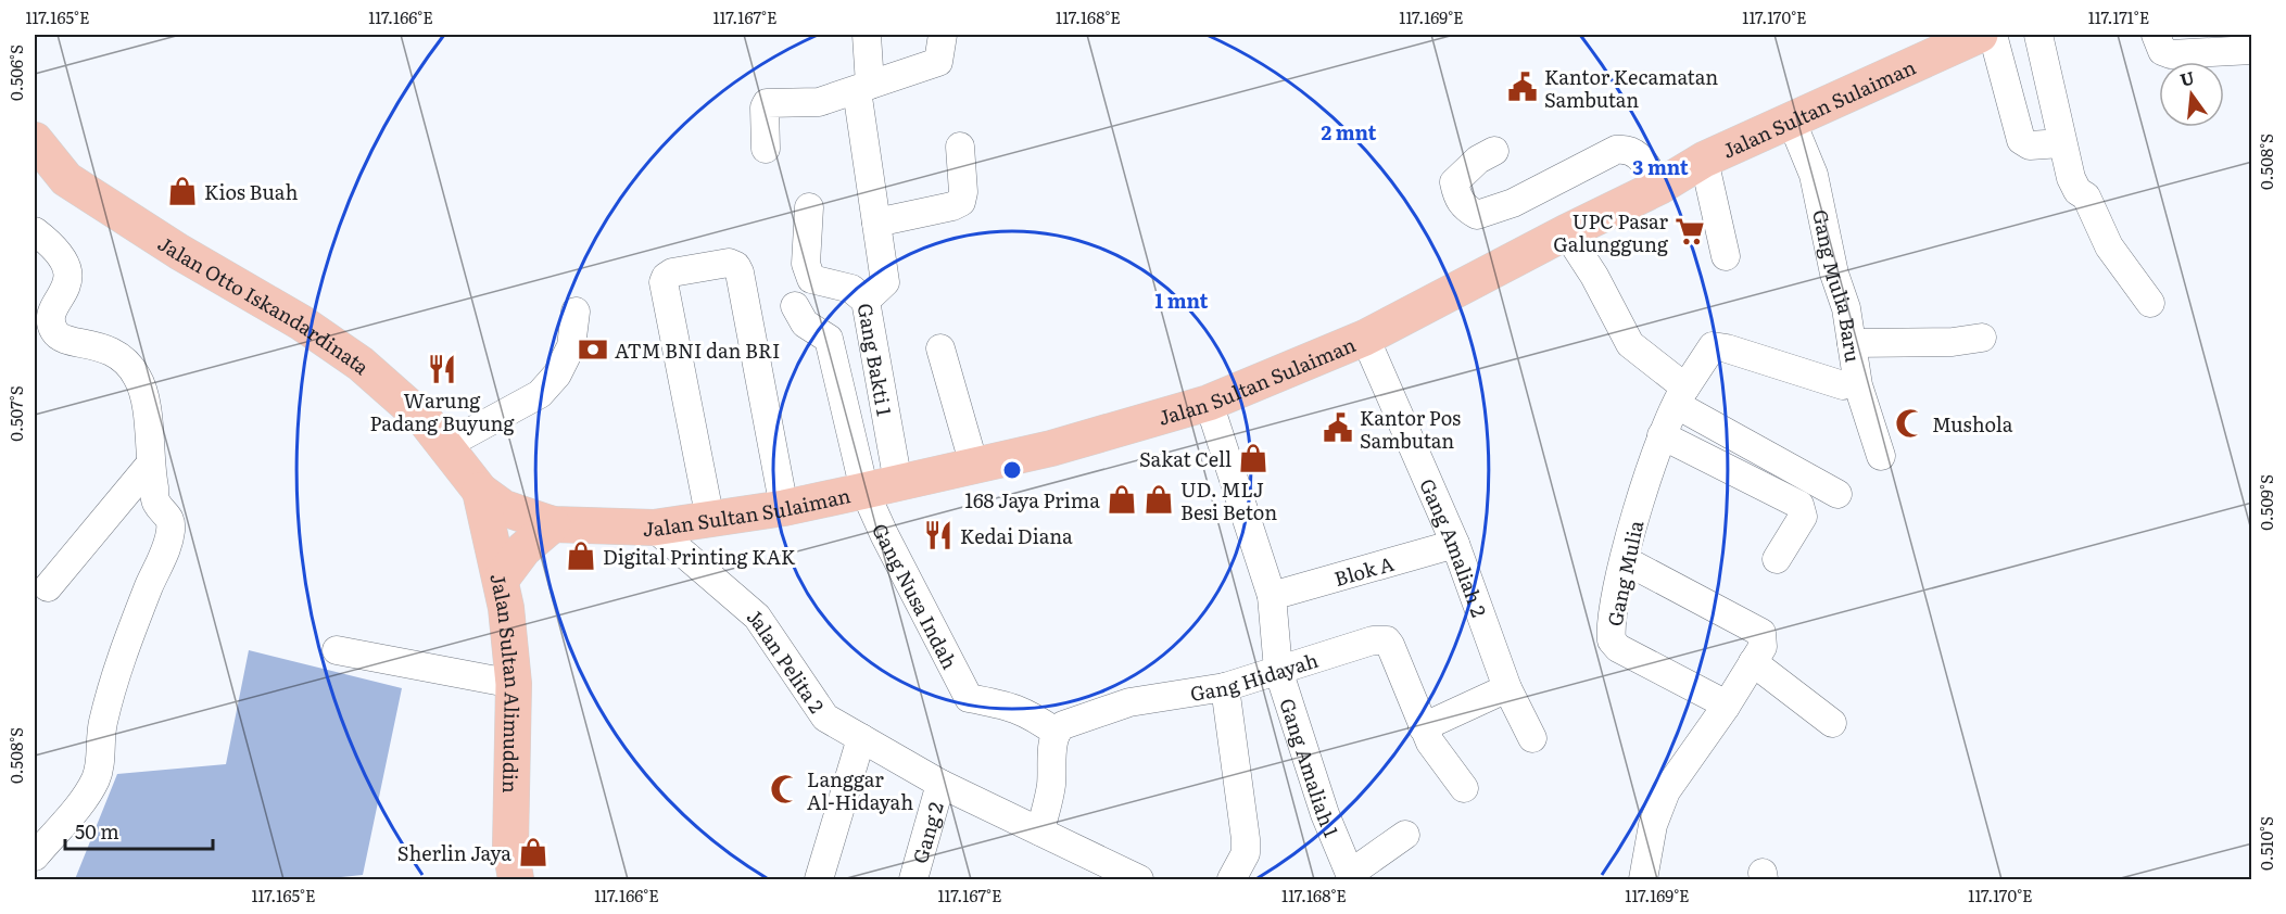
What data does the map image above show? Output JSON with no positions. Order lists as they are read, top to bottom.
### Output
{
  "streets": {
    "main road": ["Jalan Sultan Sulaiman", "Jalan Otto Iskandardinata", "Jalan Sultan Alimuddin"],
    "street": [
      "Gang Mulia Baru",
      "Gang Bakti 1",
      "Gang Amaliah 2",
      "Blok A",
      "Gang Mulia",
      "Gang Nusa Indah",
      "Jalan Pelita 2",
      "Gang Hidayah",
      "Gang Amaliah 1",
      "Gang 2"
    ]
  },
  "crossings": [
    ["Jalan Sultan Sulaiman", "Gang Mulia Baru"],
    ["Jalan Sultan Sulaiman", "Jalan Otto Iskandardinata"],
    ["Jalan Sultan Sulaiman", "Gang Bakti 1"],
    ["Jalan Sultan Sulaiman", "Gang Amaliah 2"],
    ["Jalan Sultan Sulaiman", "Gang Nusa Indah"],
    ["Jalan Sultan Sulaiman", "Jalan Pelita 2"],
    ["Jalan Sultan Sulaiman", "Jalan Sultan Alimuddin"],
    ["Jalan Sultan Sulaiman", "Gang Amaliah 1"],
    ["Gang Mulia Baru", "Gang Mulia"],
    ["Jalan Otto Iskandardinata", "Jalan Sultan Alimuddin"],
    ["Gang Bakti 1", "Gang Nusa Indah"],
    ["Gang Amaliah 2", "Blok A"],
    ["Blok A", "Gang Amaliah 1"],
    ["Gang Nusa Indah", "Gang Hidayah"],
    ["Jalan Pelita 2", "Gang 2"],
    ["Gang Hidayah", "Gang Amaliah 1"]
  ],
  "places": {
    "public building": ["Kantor Kecamatan Sambutan", "Kantor Pos Sambutan"],
    "shop": [
      "Kios Buah",
      "Sakat Cell",
      "168 Jaya Prima",
      "UD. MLJ Besi Beton",
      "Digital Printing KAK",
      "Sherlin Jaya"
    ],
    "supermarket": ["UPC Pasar Galunggung"],
    "bank": ["ATM BNI dan BRI"],
    "restaurant": ["Warung Padang Buyung", "Kedai Diana"],
    "mosque": ["Mushola", "Langgar Al-Hidayah"]
  },
  "scale_bar": "50 m",
  "north": "top",
  "coordinates": [
    "117.165°E",
    "117.166°E",
    "117.167°E",
    "117.168°E",
    "117.169°E",
    "117.170°E",
    "117.171°E",
    "0.506°S",
    "0.508°S",
    "0.507°S",
    "0.509°S",
    "0.510°S"
  ],
  "rings": ["2 mnt", "3 mnt", "1 mnt"]
}
